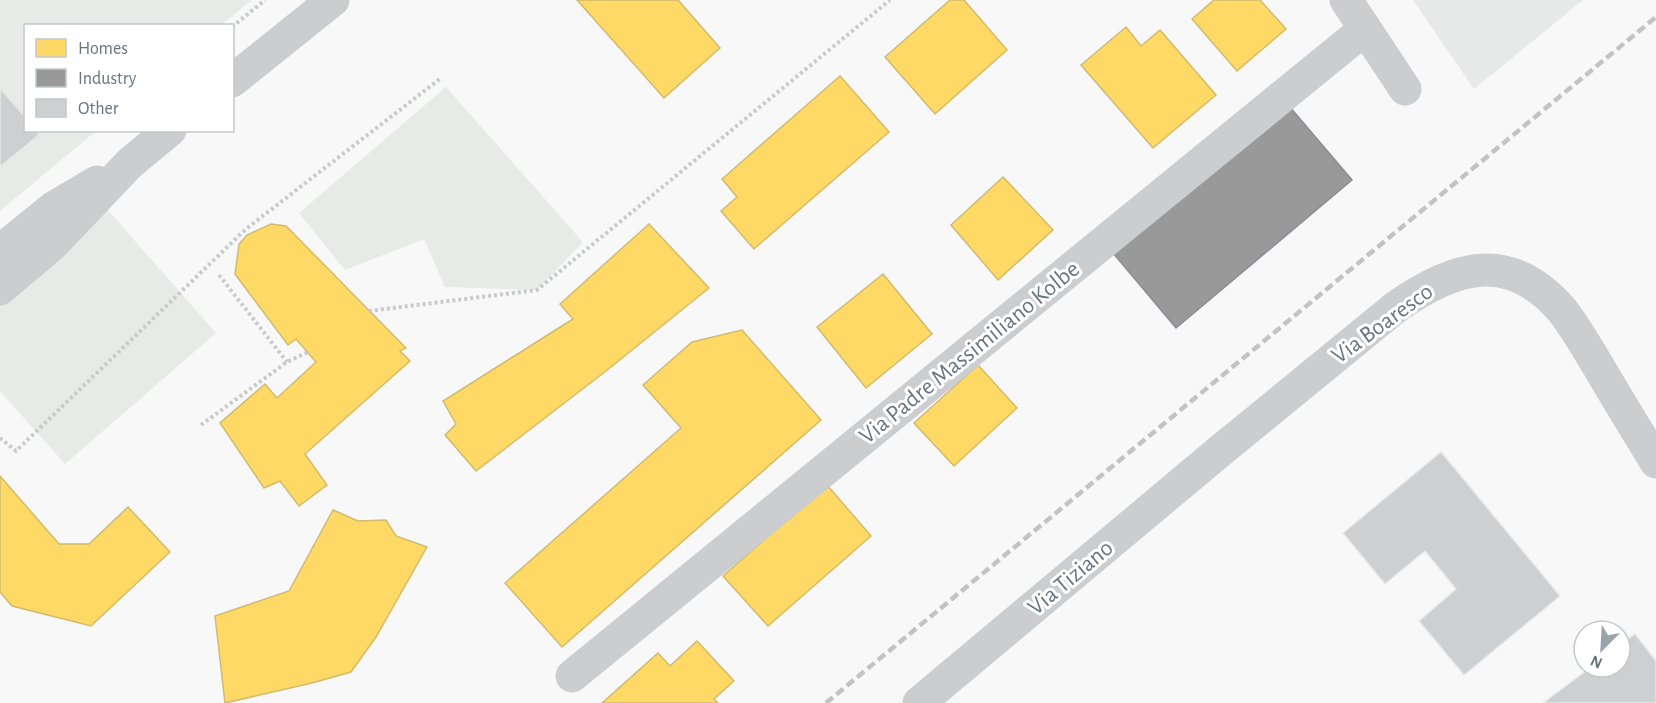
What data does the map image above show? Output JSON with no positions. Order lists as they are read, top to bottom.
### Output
{
  "streets": {
    "street": ["Via Boaresco", "Via Padre Massimiliano Kolbe", "Via Tiziano"]
  },
  "crossings": [
    ["Via Boaresco", "Via Tiziano"]
  ],
  "legend": ["Homes", "Industry", "Other"],
  "north": "bottom left"
}
